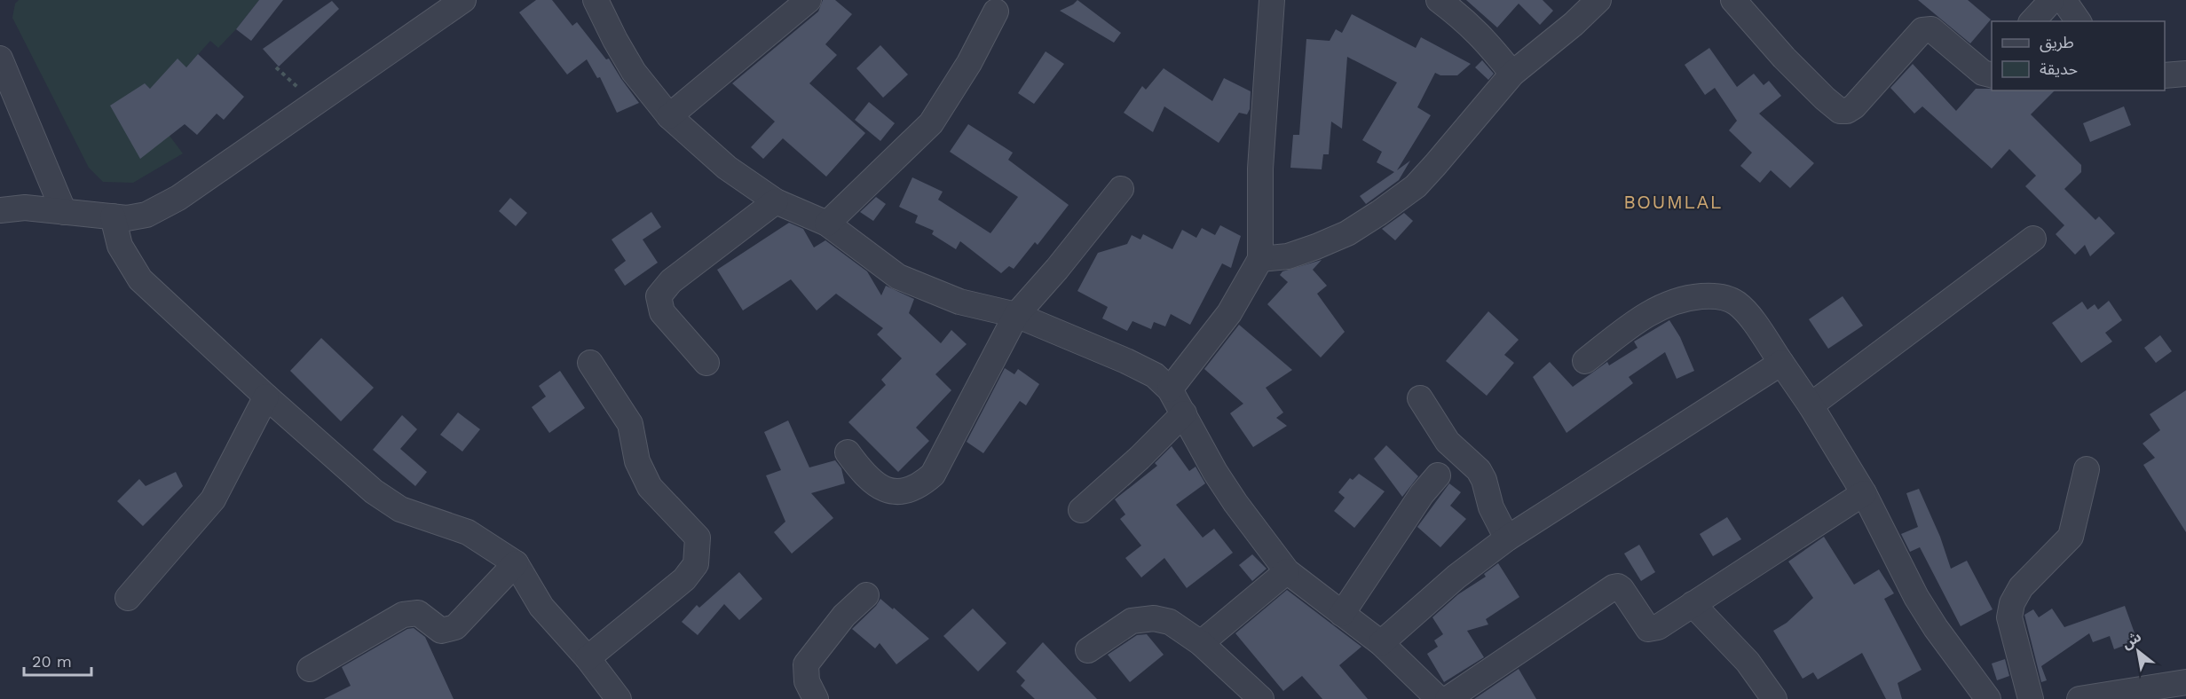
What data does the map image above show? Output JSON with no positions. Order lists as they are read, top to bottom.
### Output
{
  "districts": ["BOUMLAL"],
  "legend": ["طريق", "حديقة"],
  "scale_bar": "20 m",
  "north": "top left"
}
